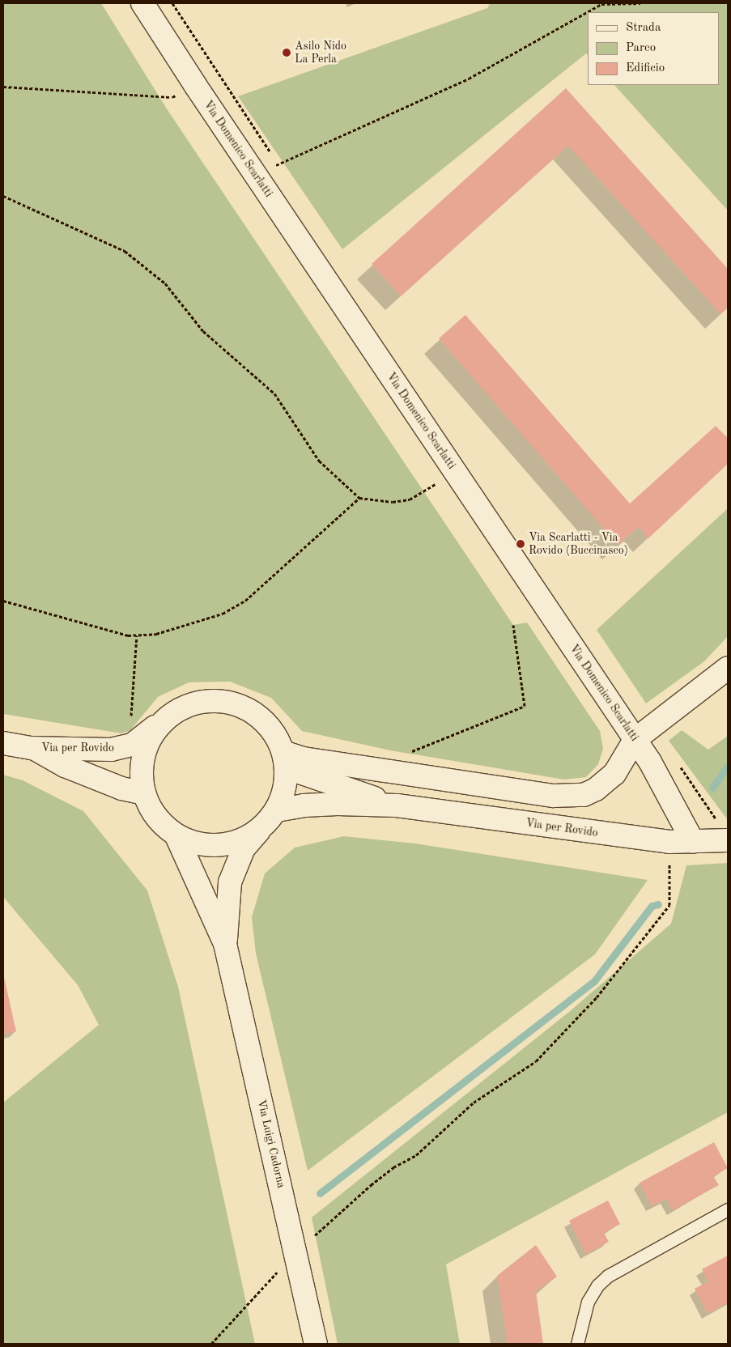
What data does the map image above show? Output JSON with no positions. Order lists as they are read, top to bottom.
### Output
{
  "streets": {
    "street": ["Via Domenico Scarlatti", "Via per Rovido", "Via Luigi Cadorna"]
  },
  "crossings": [
    ["Via Domenico Scarlatti", "Via per Rovido"],
    ["Via per Rovido", "Via Luigi Cadorna"]
  ],
  "places": ["Asilo Nido La Perla", "Via Scarlatti - Via Rovido (Buccinasco)"],
  "legend": ["Strada", "Parco", "Edificio"]
}
